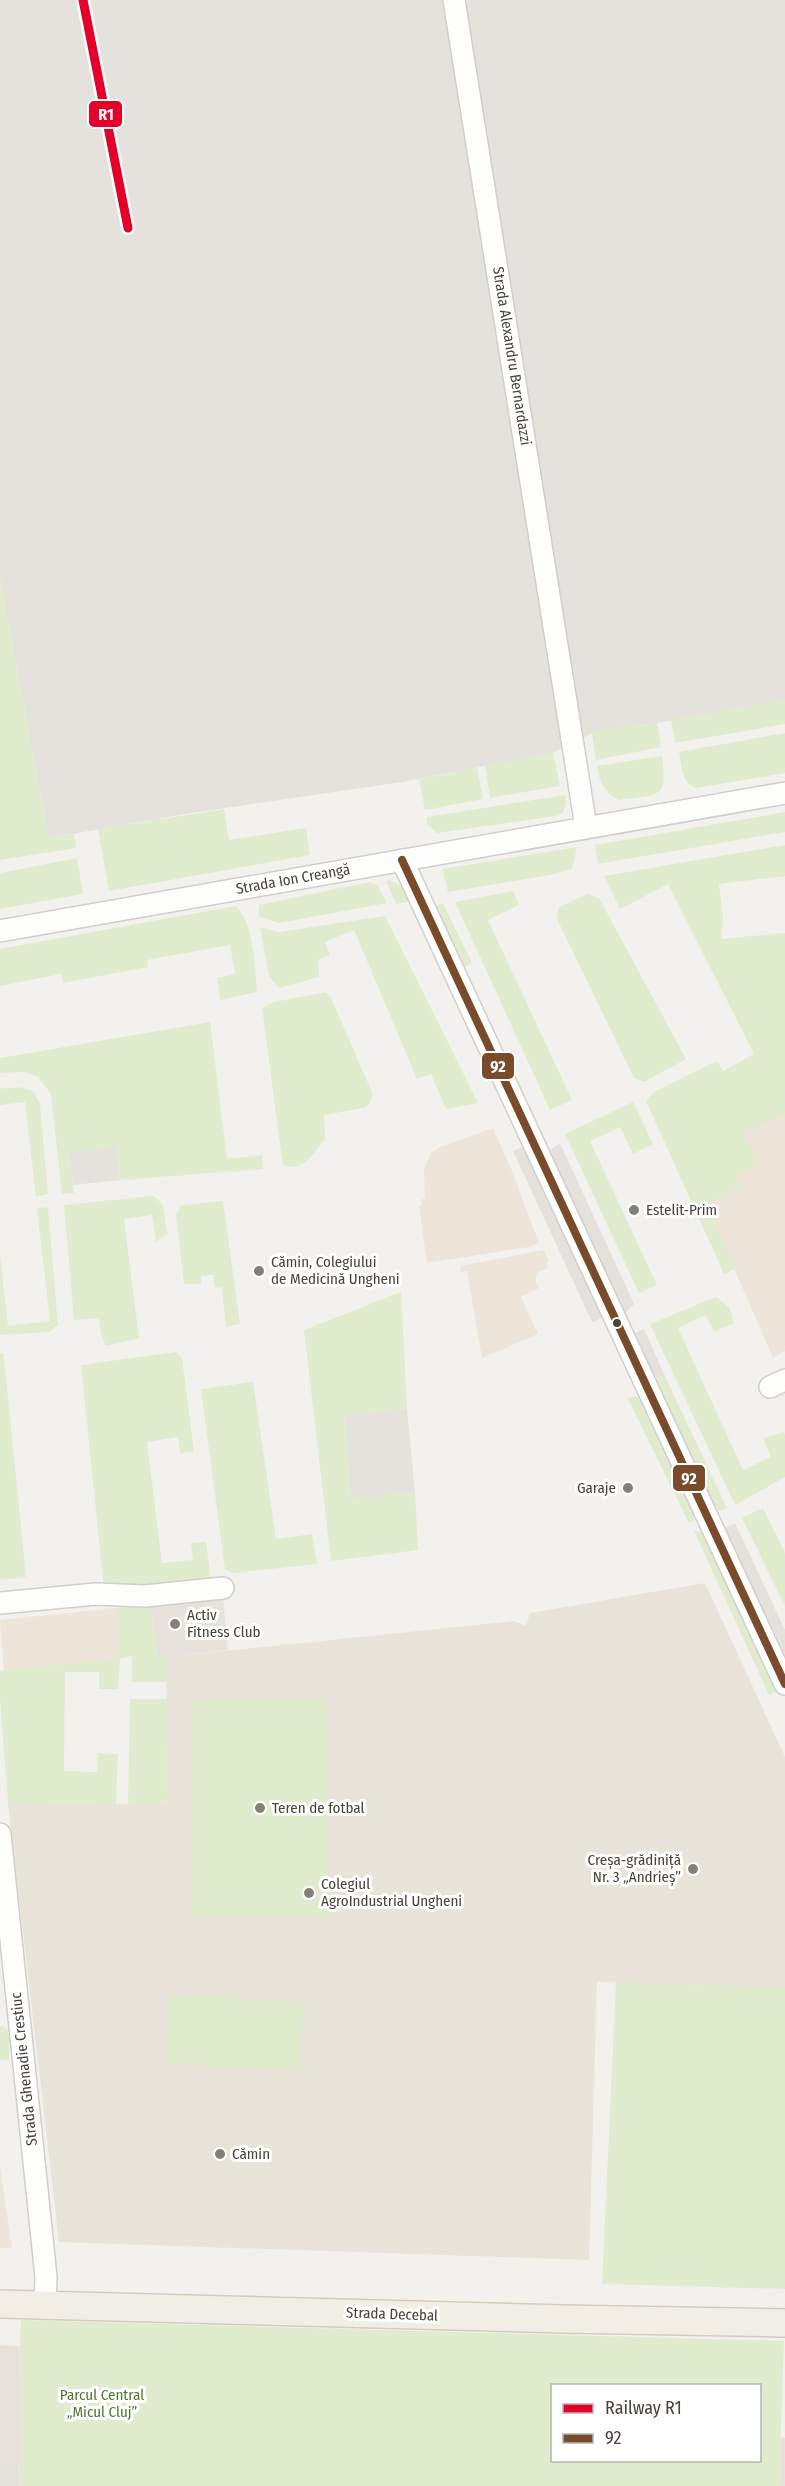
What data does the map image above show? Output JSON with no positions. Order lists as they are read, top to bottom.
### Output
{
  "streets": {
    "main road": ["Strada Decebal"],
    "street": ["Strada Alexandru Bernardazzi", "Strada Ion Creangă", "Strada Ghenadie Crestiuc"]
  },
  "crossings": [
    ["Strada Alexandru Bernardazzi", "Strada Ion Creangă"],
    ["Strada Ghenadie Crestiuc", "Strada Decebal"]
  ],
  "parks": ["Parcul Central „Micul Cluj”"],
  "places": [
    "Estelit-Prim",
    "Cămin, Colegiului de Medicină Ungheni",
    "Garaje",
    "Activ Fitness Club",
    "Teren de fotbal",
    "Creșa-grădiniță Nr. 3 „Andrieș”",
    "Colegiul AgroIndustrial Ungheni",
    "Cămin"
  ],
  "lines": ["rail line R1", "transit line 92"],
  "legend": ["Railway R1", "92"]
}
